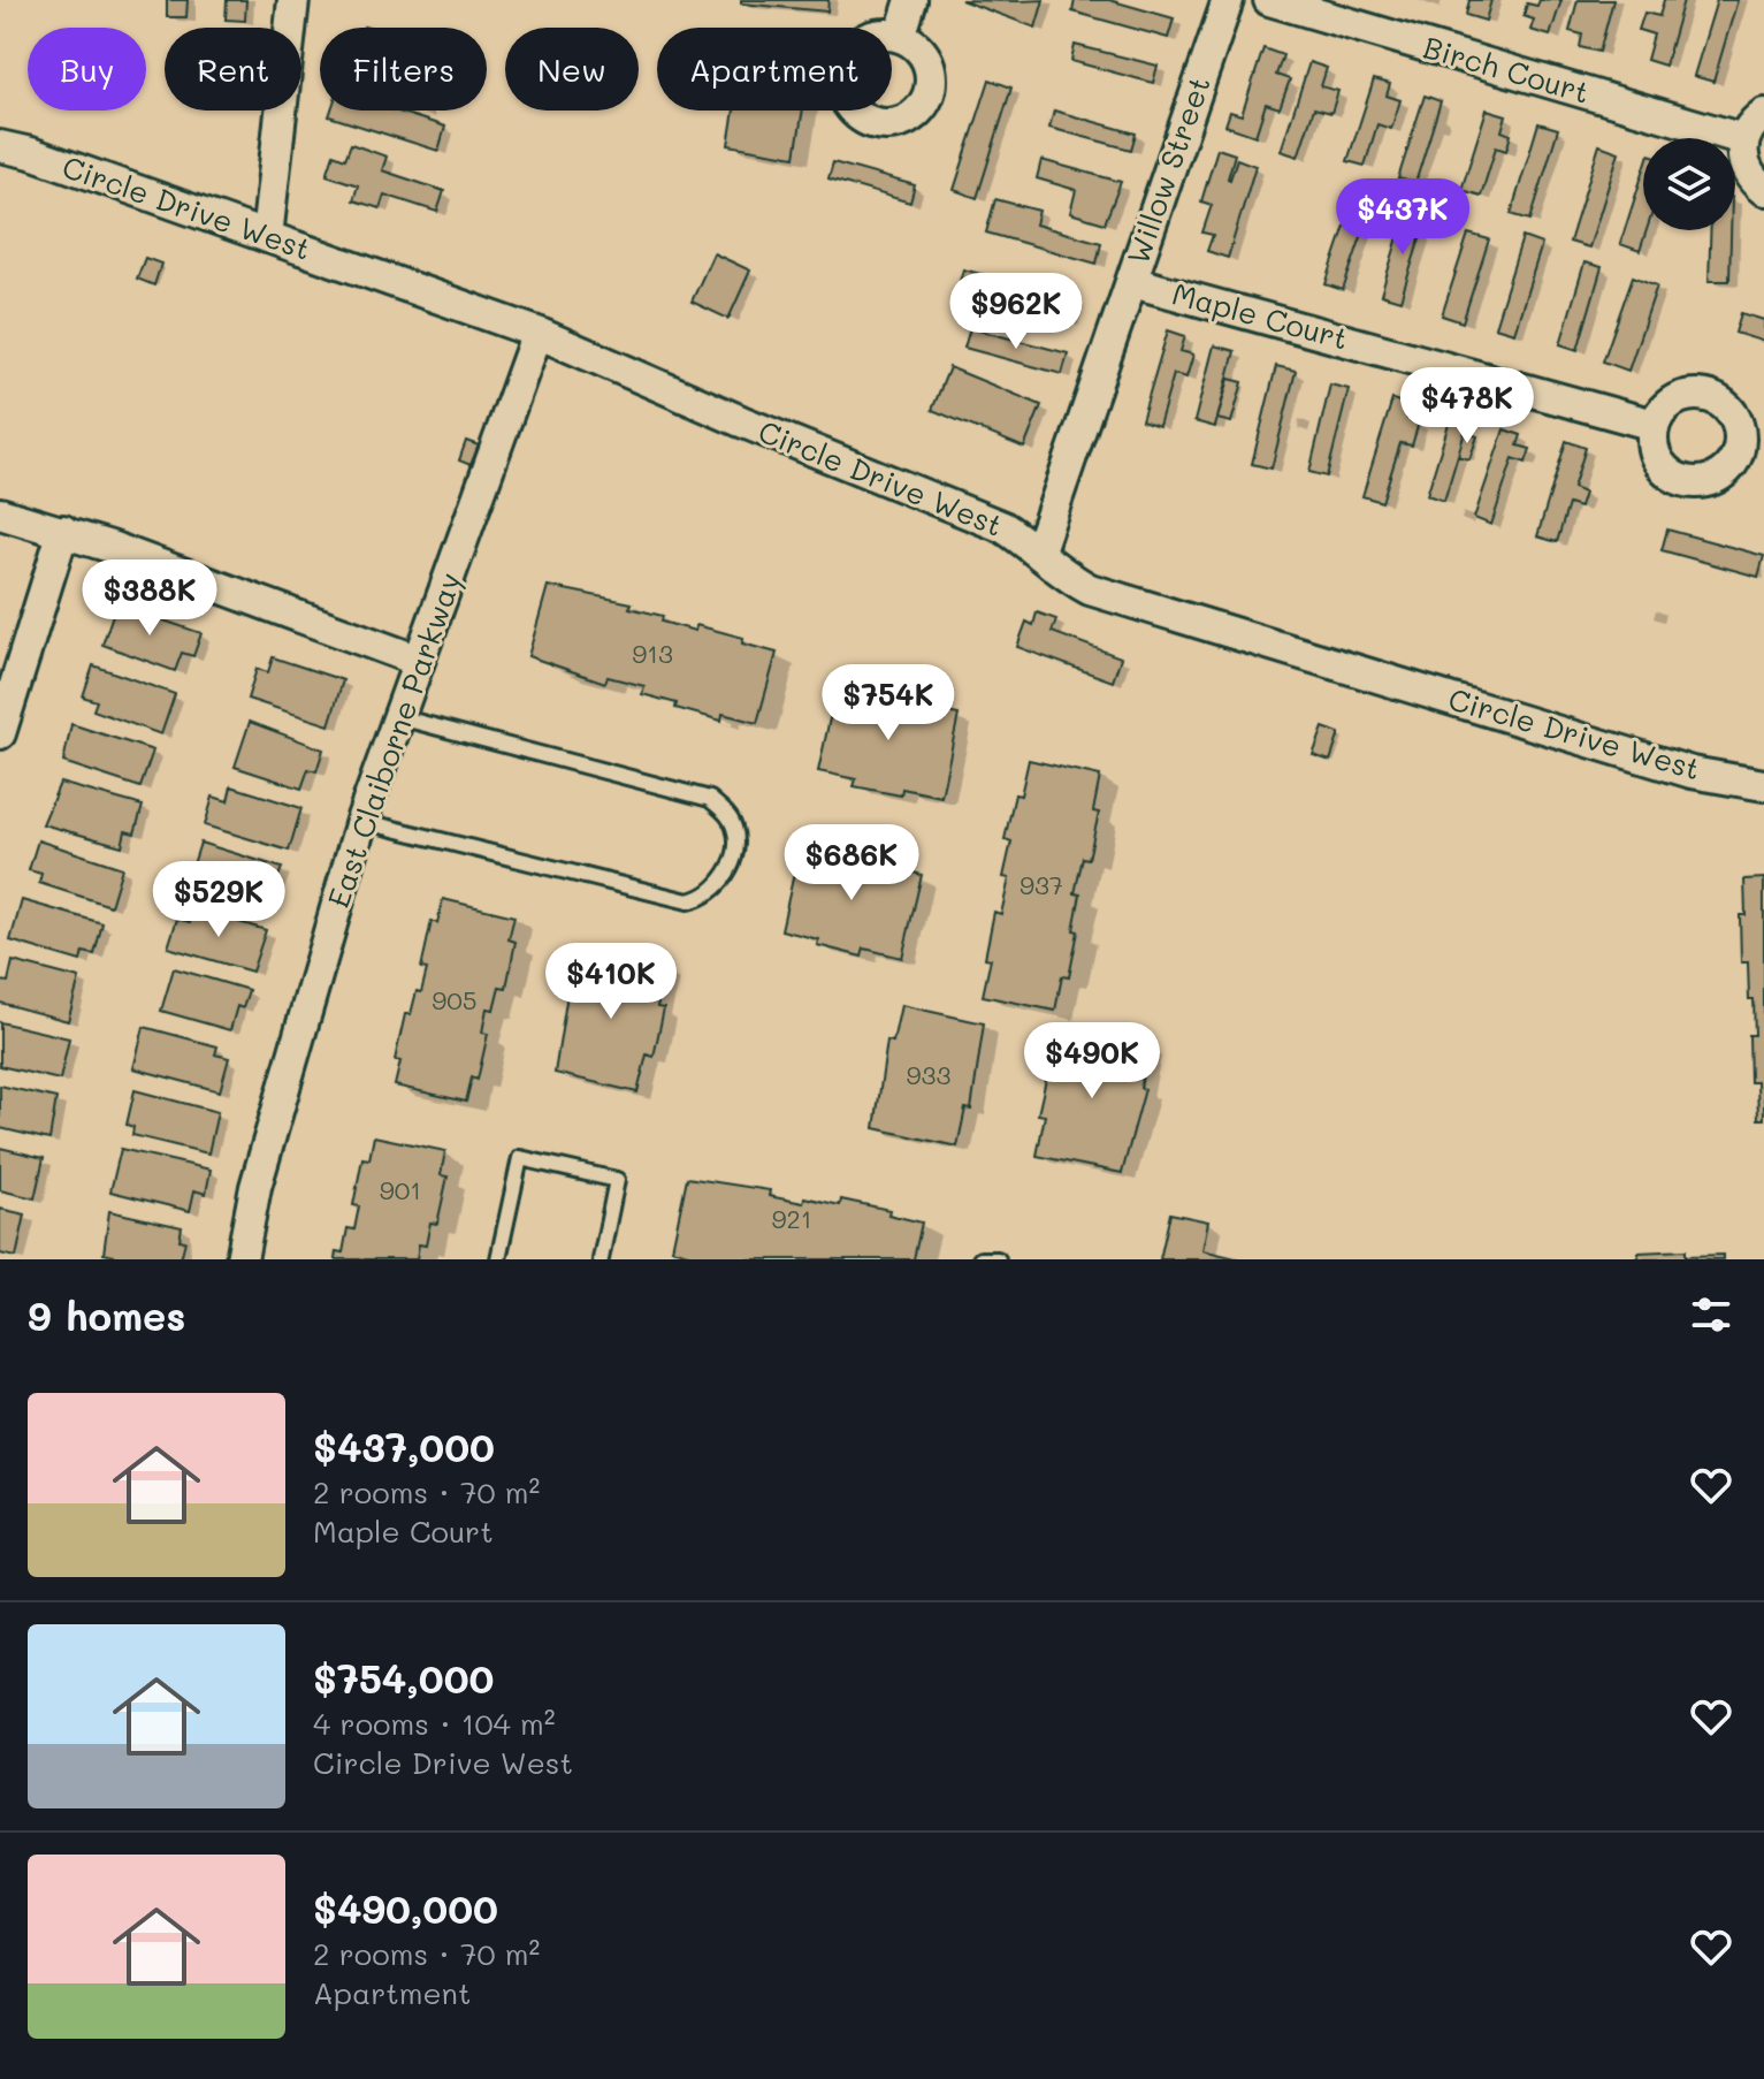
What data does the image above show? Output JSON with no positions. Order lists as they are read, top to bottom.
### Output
{
  "streets": {
    "street": [
      "Birch Court",
      "Willow Street",
      "Circle Drive West",
      "Maple Court",
      "East Claiborne Parkway"
    ]
  },
  "crossings": [
    ["Willow Street", "Circle Drive West"],
    ["Willow Street", "Maple Court"],
    ["Circle Drive West", "East Claiborne Parkway"]
  ],
  "house_numbers": [
    "913",
    "937",
    "905",
    "933",
    "901",
    "921"
  ],
  "page": {
    "chip": [
      "Buy",
      "Rent",
      "Filters",
      "New",
      "Apartment"
    ],
    "price": [
      "$437K",
      "$962K",
      "$478K",
      "$388K",
      "$754K",
      "$686K",
      "$529K",
      "$410K",
      "$490K"
    ],
    "heading": "9 homes",
    "list": [
      {
        "name": "$437,000",
        "note": "2 rooms · 70 m² · Maple Court"
      },
      {
        "name": "$754,000",
        "note": "4 rooms · 104 m² · Circle Drive West"
      },
      {
        "name": "$490,000",
        "note": "2 rooms · 70 m² · Apartment"
      }
    ]
  }
}
